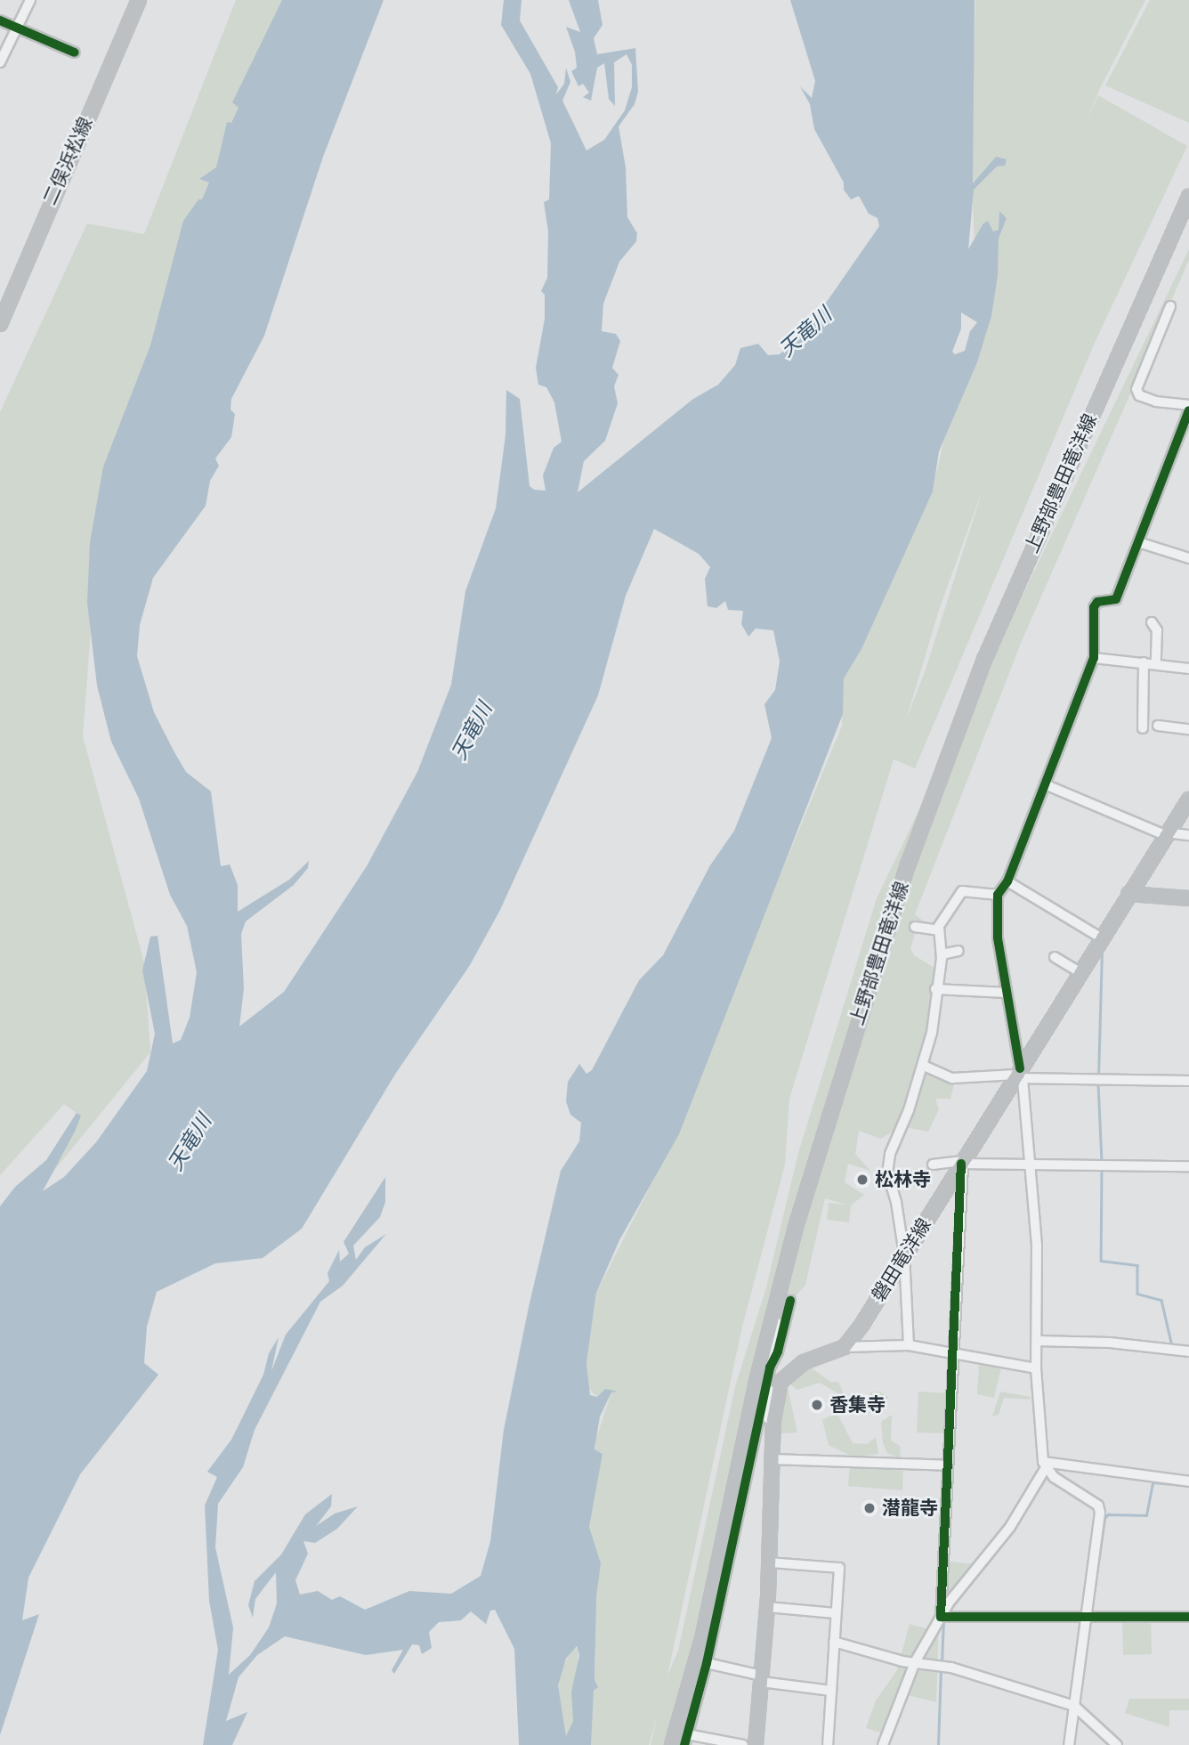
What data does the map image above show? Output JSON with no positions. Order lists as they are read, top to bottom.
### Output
{
  "streets": {
    "main road": ["二俣浜松線", "上野部豊田竜洋線", "磐田竜洋線"]
  },
  "water": ["天竜川"],
  "places": ["松林寺", "香集寺", "潜龍寺"]
}
